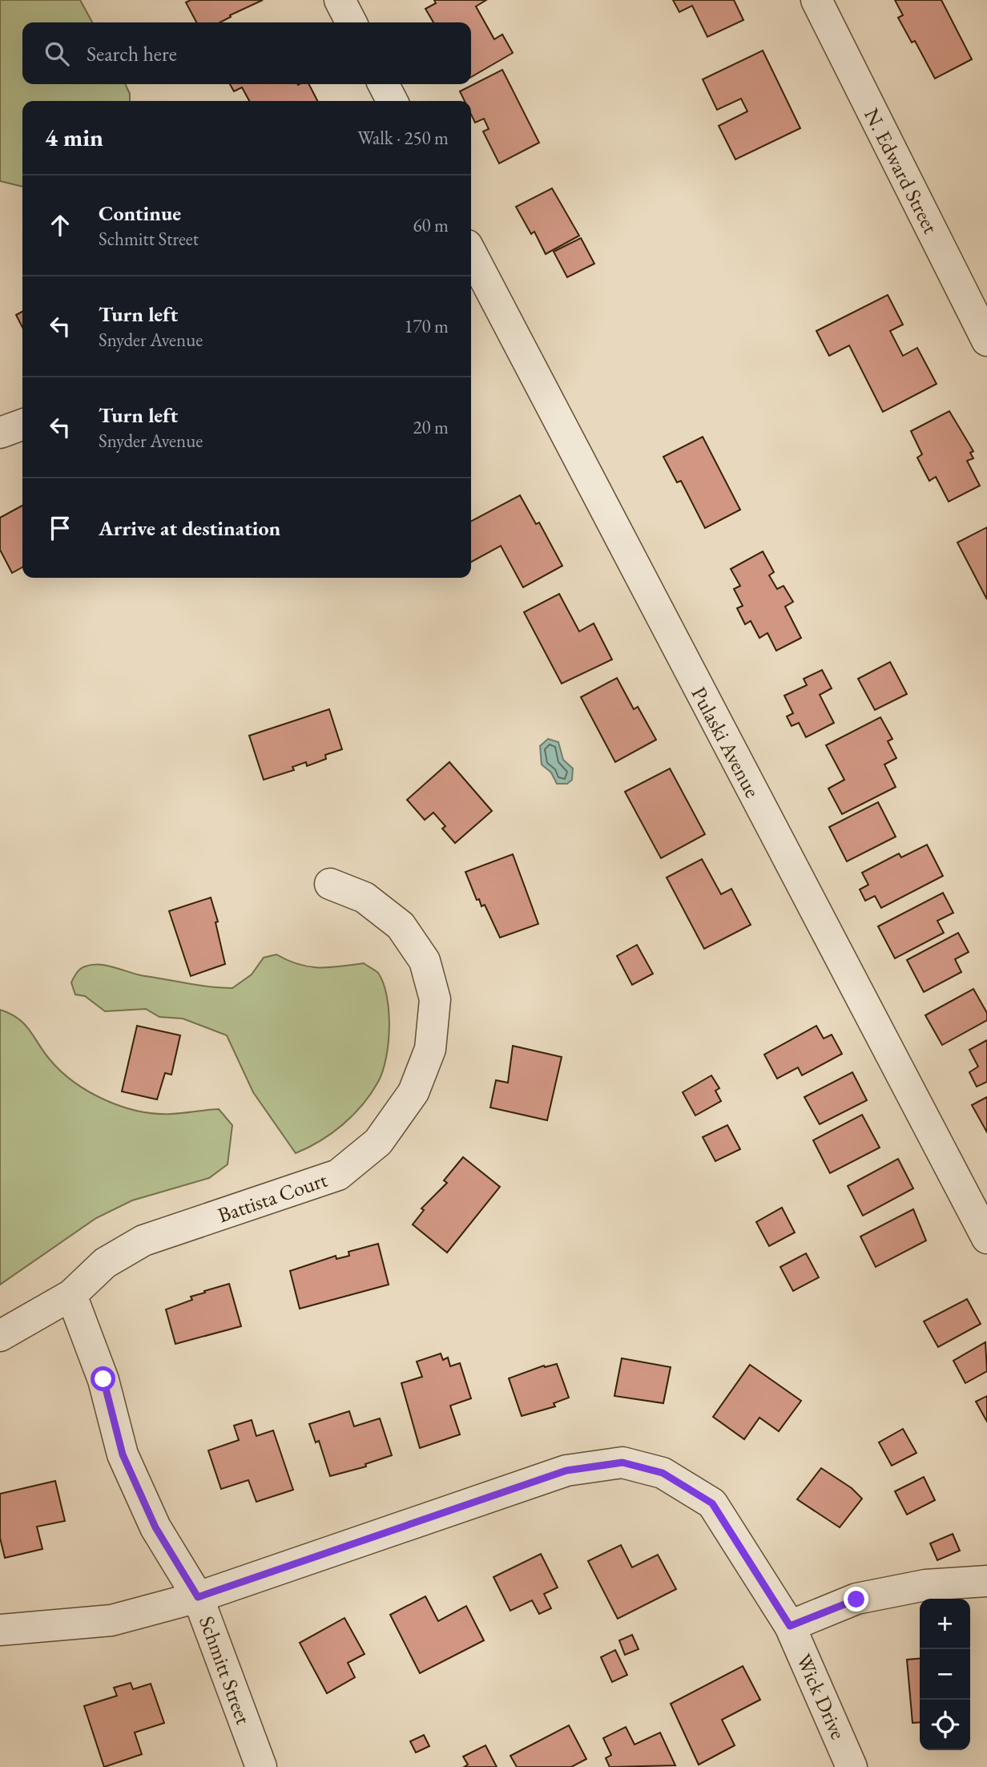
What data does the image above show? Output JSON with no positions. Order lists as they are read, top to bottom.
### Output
{
  "streets": {
    "street": [
      "N. Edward Street",
      "Pulaski Avenue",
      "Battista Court",
      "Schmitt Street",
      "Wick Drive"
    ]
  },
  "crossings": [
    ["Battista Court", "Schmitt Street"],
    ["Schmitt Street", "Wick Drive"]
  ],
  "page": {
    "search": "Search here",
    "heading": ["4 min", "Walk · 250 m"],
    "list": [
      ["Continue", "Schmitt Street", "60 m"],
      ["Turn left", "Snyder Avenue", "170 m"],
      ["Turn left", "Snyder Avenue", "20 m"],
      "Arrive at destination"
    ],
    "map_buttons": ["+", "−"]
  }
}
